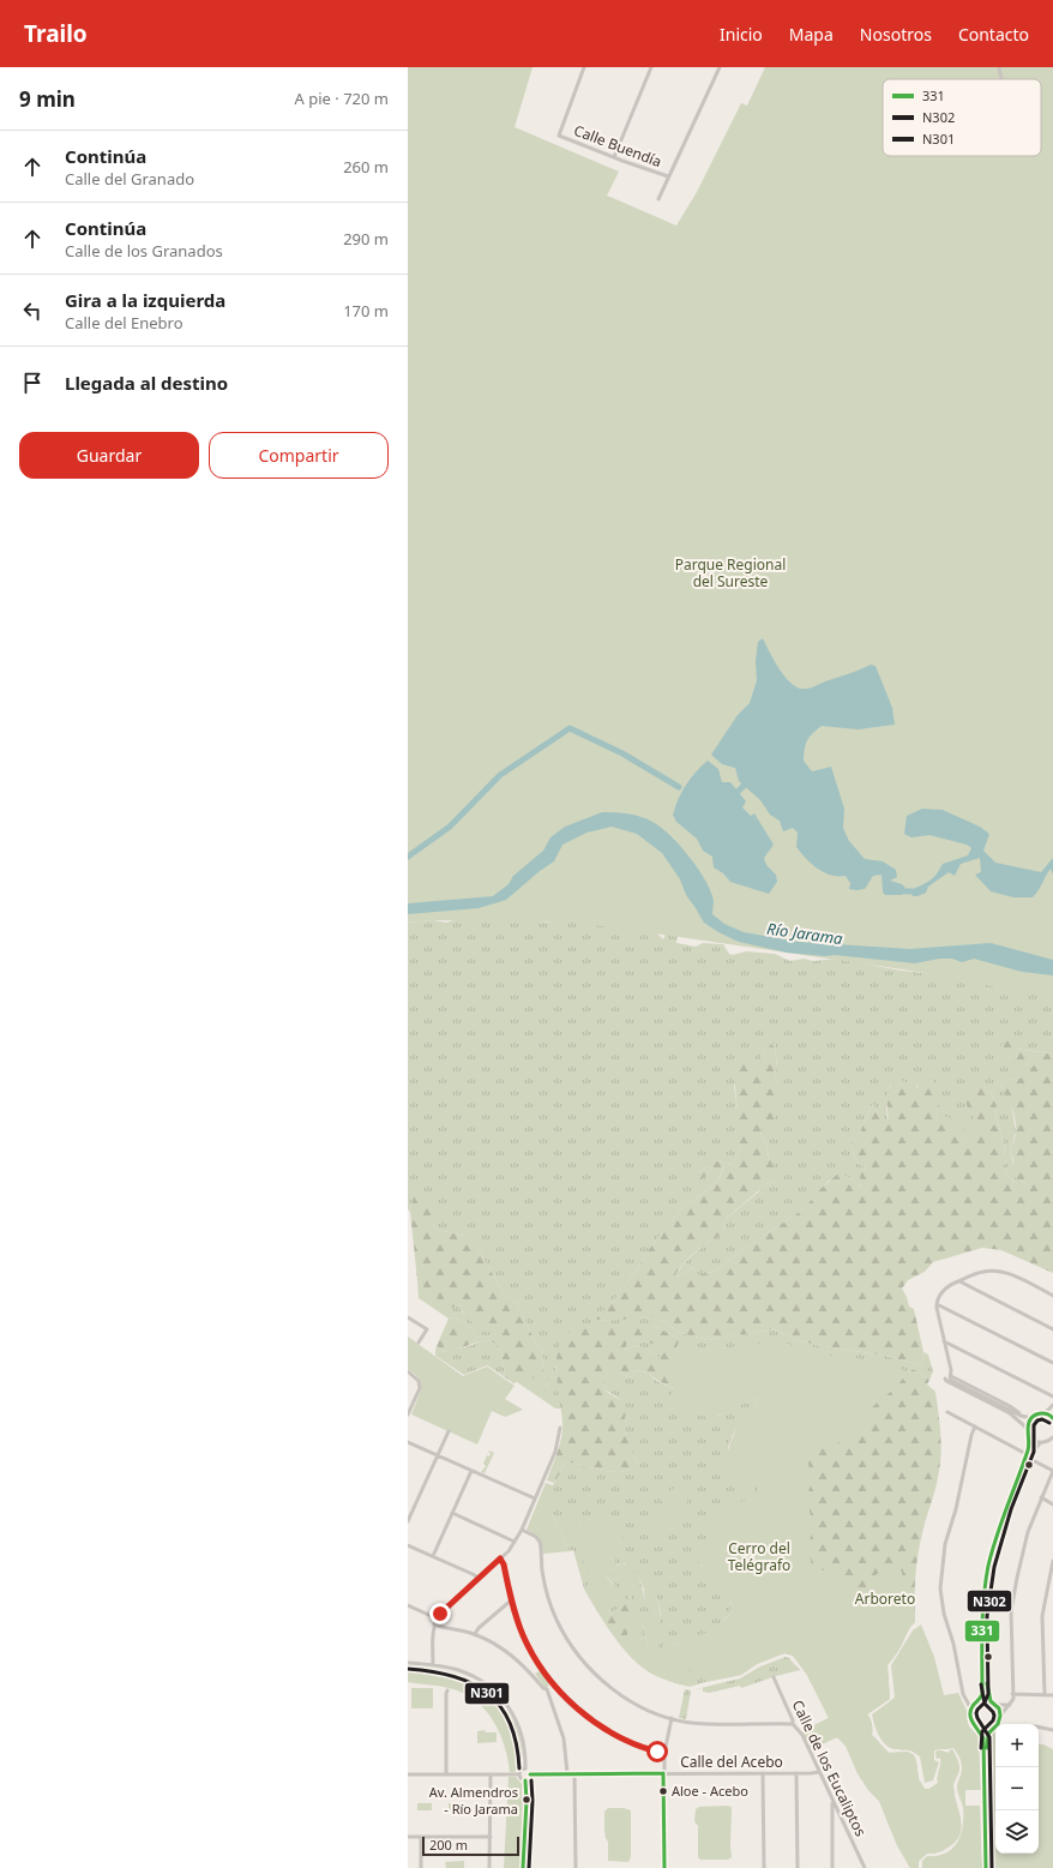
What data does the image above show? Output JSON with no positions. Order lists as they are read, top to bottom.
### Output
{
  "streets": {
    "street": ["Calle Buendía", "Calle del Acebo", "Calle de los Eucaliptos"]
  },
  "crossings": [
    ["Calle del Acebo", "Calle de los Eucaliptos"]
  ],
  "water": ["Río Jarama"],
  "parks": ["Parque Regional del Sureste", "Cerro del Telégrafo", "Arboreto"],
  "places": ["Aloe - Acebo", "Av. Almendros - Río Jarama"],
  "lines": ["transit line 331", "transit line N302", "transit line N301"],
  "legend": ["331", "N302", "N301"],
  "scale_bar": "200 m",
  "page": {
    "header": "Trailo",
    "nav": [
      "Inicio",
      "Mapa",
      "Nosotros",
      "Contacto"
    ],
    "heading": ["9 min", "A pie · 720 m"],
    "list": [
      ["Continúa", "Calle del Granado", "260 m"],
      ["Continúa", "Calle de los Granados", "290 m"],
      ["Gira a la izquierda", "Calle del Enebro", "170 m"],
      "Llegada al destino"
    ],
    "buttons": ["Guardar", "Compartir"],
    "map_buttons": ["+", "−"],
    "scale": "200 m"
  }
}
